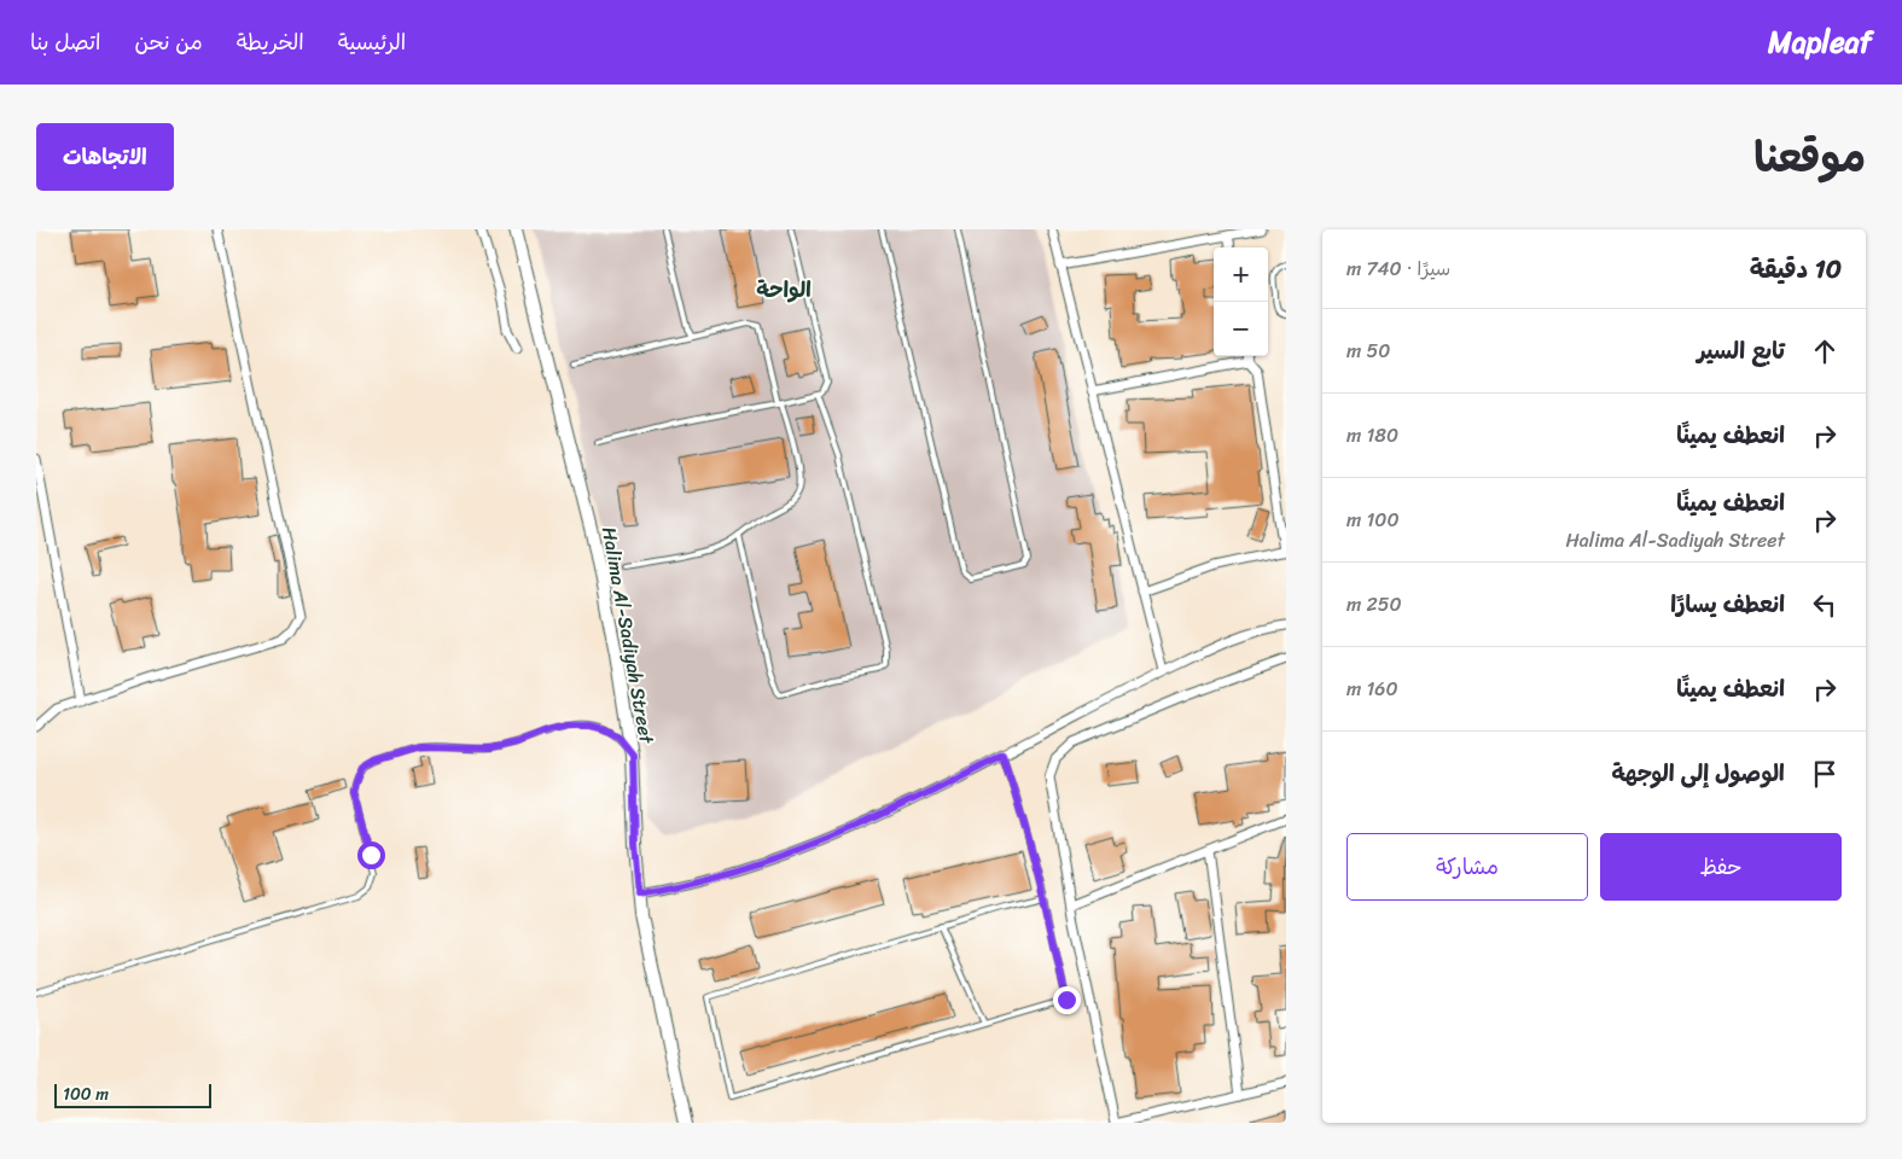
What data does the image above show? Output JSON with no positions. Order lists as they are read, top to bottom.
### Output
{
  "streets": {
    "street": ["Halima Al-Sadiyah Street"]
  },
  "districts": ["الواحة"],
  "scale_bar": "100 m",
  "page": {
    "header": "Mapleaf",
    "nav": [
      "الرئيسية",
      "الخريطة",
      "من نحن",
      "اتصل بنا"
    ],
    "title": "موقعنا",
    "buttons": [
      "الاتجاهات",
      ["حفظ", "مشاركة"]
    ],
    "heading": ["10 دقيقة", "سيرًا · 740 m"],
    "map_buttons": ["+", "−"],
    "list": [
      ["تابع السير", "50 m"],
      ["انعطف يمينًا", "180 m"],
      ["انعطف يمينًا", "Halima Al-Sadiyah Street", "100 m"],
      ["انعطف يسارًا", "250 m"],
      ["انعطف يمينًا", "160 m"],
      "الوصول إلى الوجهة"
    ],
    "scale": "100 m"
  }
}
